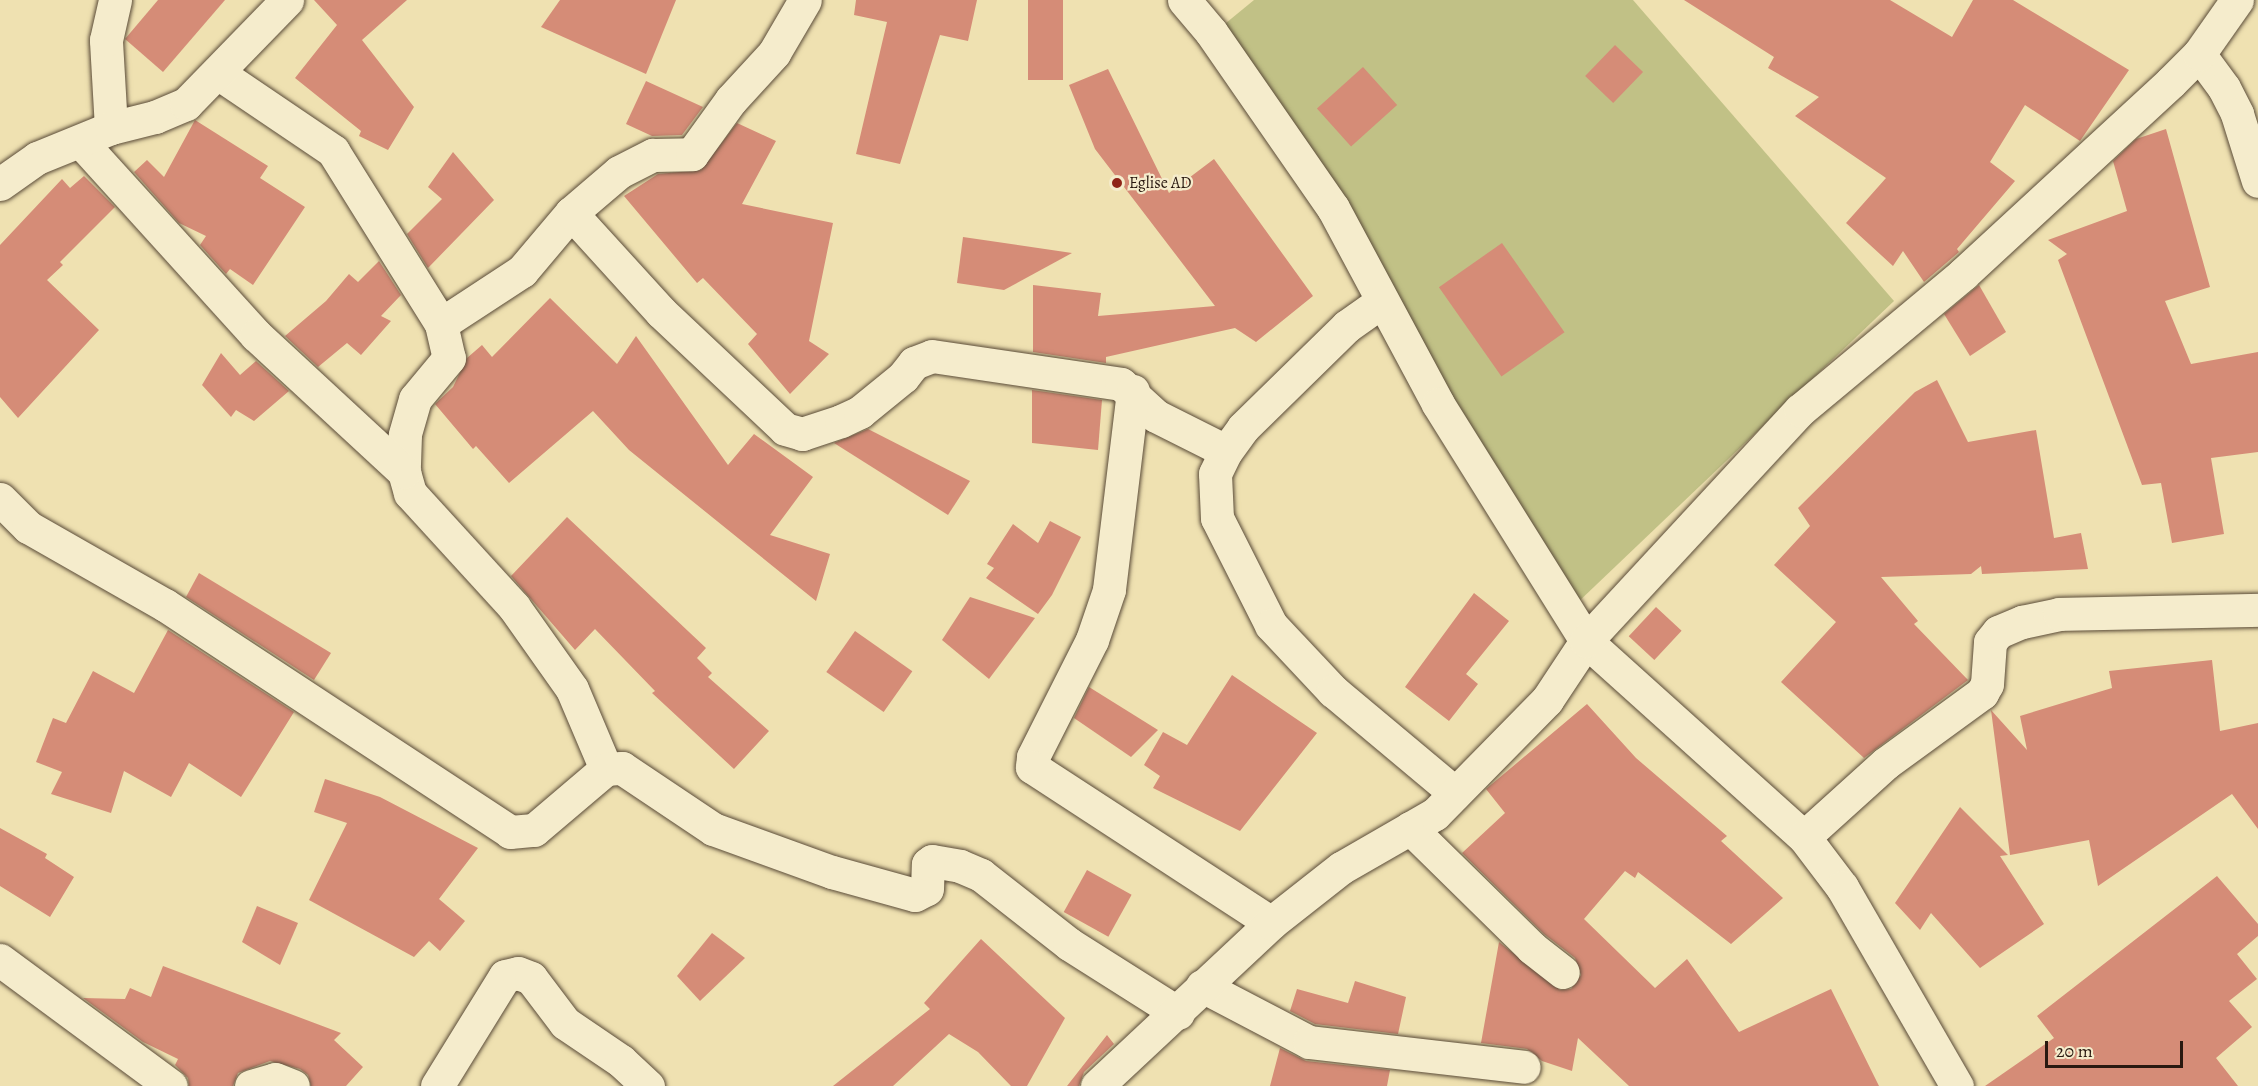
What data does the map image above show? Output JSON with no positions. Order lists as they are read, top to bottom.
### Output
{
  "places": ["Eglise AD"],
  "scale_bar": "20 m"
}
